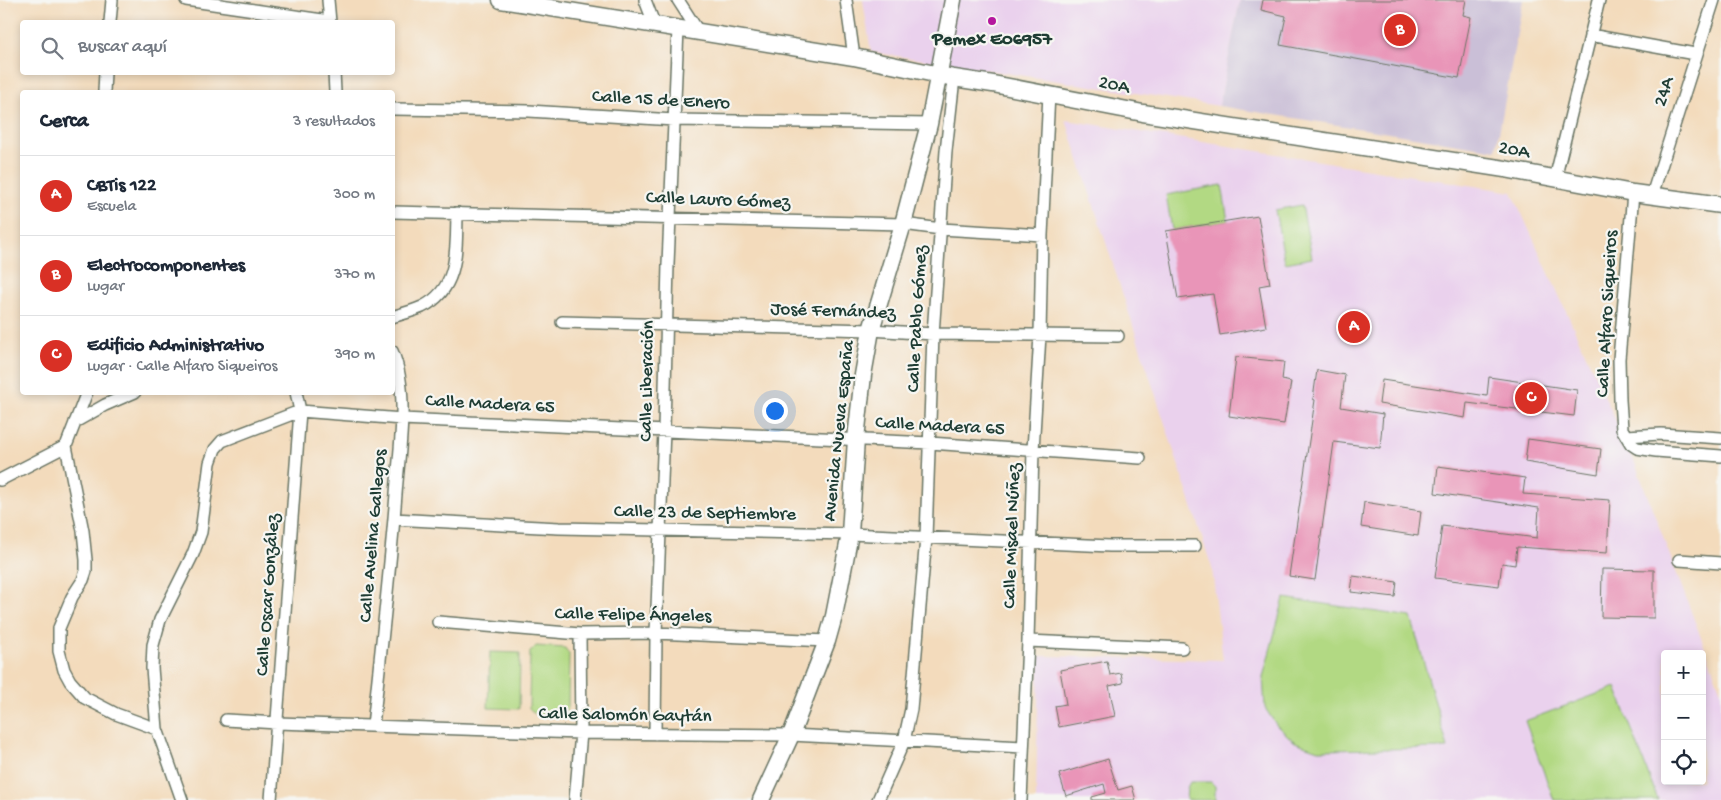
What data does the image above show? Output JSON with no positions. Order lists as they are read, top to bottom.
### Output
{
  "streets": {
    "street": [
      "20A",
      "24A",
      "Calle 15 de Enero",
      "Calle Lauro Gómez",
      "José Fernández",
      "Calle Alfaro Siqueiros",
      "Calle Pablo Gómez",
      "Calle Liberación",
      "Calle Madera 65",
      "Avenida Nueva España",
      "Calle 23 de Septiembre",
      "Calle Avelina Gallegos",
      "Calle Misael Núñez",
      "Calle Oscar González",
      "Calle Felipe Ángeles",
      "Calle Salomón Gaytán"
    ]
  },
  "crossings": [
    ["20A", "24A"],
    ["20A", "Calle Alfaro Siqueiros"],
    ["20A", "Calle Pablo Gómez"],
    ["20A", "Calle Liberación"],
    ["20A", "Avenida Nueva España"],
    ["20A", "Calle Misael Núñez"],
    ["Calle 15 de Enero", "Calle Liberación"],
    ["Calle 15 de Enero", "Avenida Nueva España"],
    ["Calle Lauro Gómez", "Calle Pablo Gómez"],
    ["Calle Lauro Gómez", "Calle Liberación"],
    ["Calle Lauro Gómez", "Avenida Nueva España"],
    ["Calle Lauro Gómez", "Calle Misael Núñez"],
    ["José Fernández", "Calle Pablo Gómez"],
    ["José Fernández", "Calle Liberación"],
    ["José Fernández", "Avenida Nueva España"],
    ["José Fernández", "Calle Misael Núñez"],
    ["Calle Pablo Gómez", "Calle Madera 65"],
    ["Calle Pablo Gómez", "Avenida Nueva España"],
    ["Calle Pablo Gómez", "Calle 23 de Septiembre"],
    ["Calle Pablo Gómez", "Calle Salomón Gaytán"],
    ["Calle Liberación", "Calle Madera 65"],
    ["Calle Liberación", "Calle 23 de Septiembre"],
    ["Calle Liberación", "Calle Felipe Ángeles"],
    ["Calle Liberación", "Calle Salomón Gaytán"],
    ["Calle Madera 65", "Avenida Nueva España"],
    ["Calle Madera 65", "Calle Avelina Gallegos"],
    ["Calle Madera 65", "Calle Misael Núñez"],
    ["Calle Madera 65", "Calle Oscar González"],
    ["Avenida Nueva España", "Calle 23 de Septiembre"],
    ["Avenida Nueva España", "Calle Felipe Ángeles"],
    ["Avenida Nueva España", "Calle Salomón Gaytán"],
    ["Calle 23 de Septiembre", "Calle Avelina Gallegos"],
    ["Calle 23 de Septiembre", "Calle Misael Núñez"],
    ["Calle Avelina Gallegos", "Calle Salomón Gaytán"],
    ["Calle Misael Núñez", "Calle Salomón Gaytán"],
    ["Calle Oscar González", "Calle Salomón Gaytán"]
  ],
  "places": ["Pemex E06957"],
  "page": {
    "pins": ["B", "A", "C"],
    "search": "Buscar aquí",
    "heading": ["Cerca", "3 resultados"],
    "list": [
      {
        "mark": "A",
        "name": "CBTis 122",
        "note": "Escuela",
        "value": "300 m"
      },
      {
        "mark": "B",
        "name": "Electrocomponentes",
        "note": "Lugar",
        "value": "370 m"
      },
      {
        "mark": "C",
        "name": "Edificio Administrativo",
        "note": "Lugar · Calle Alfaro Siqueiros",
        "value": "390 m"
      }
    ],
    "map_buttons": ["+", "−"]
  }
}
